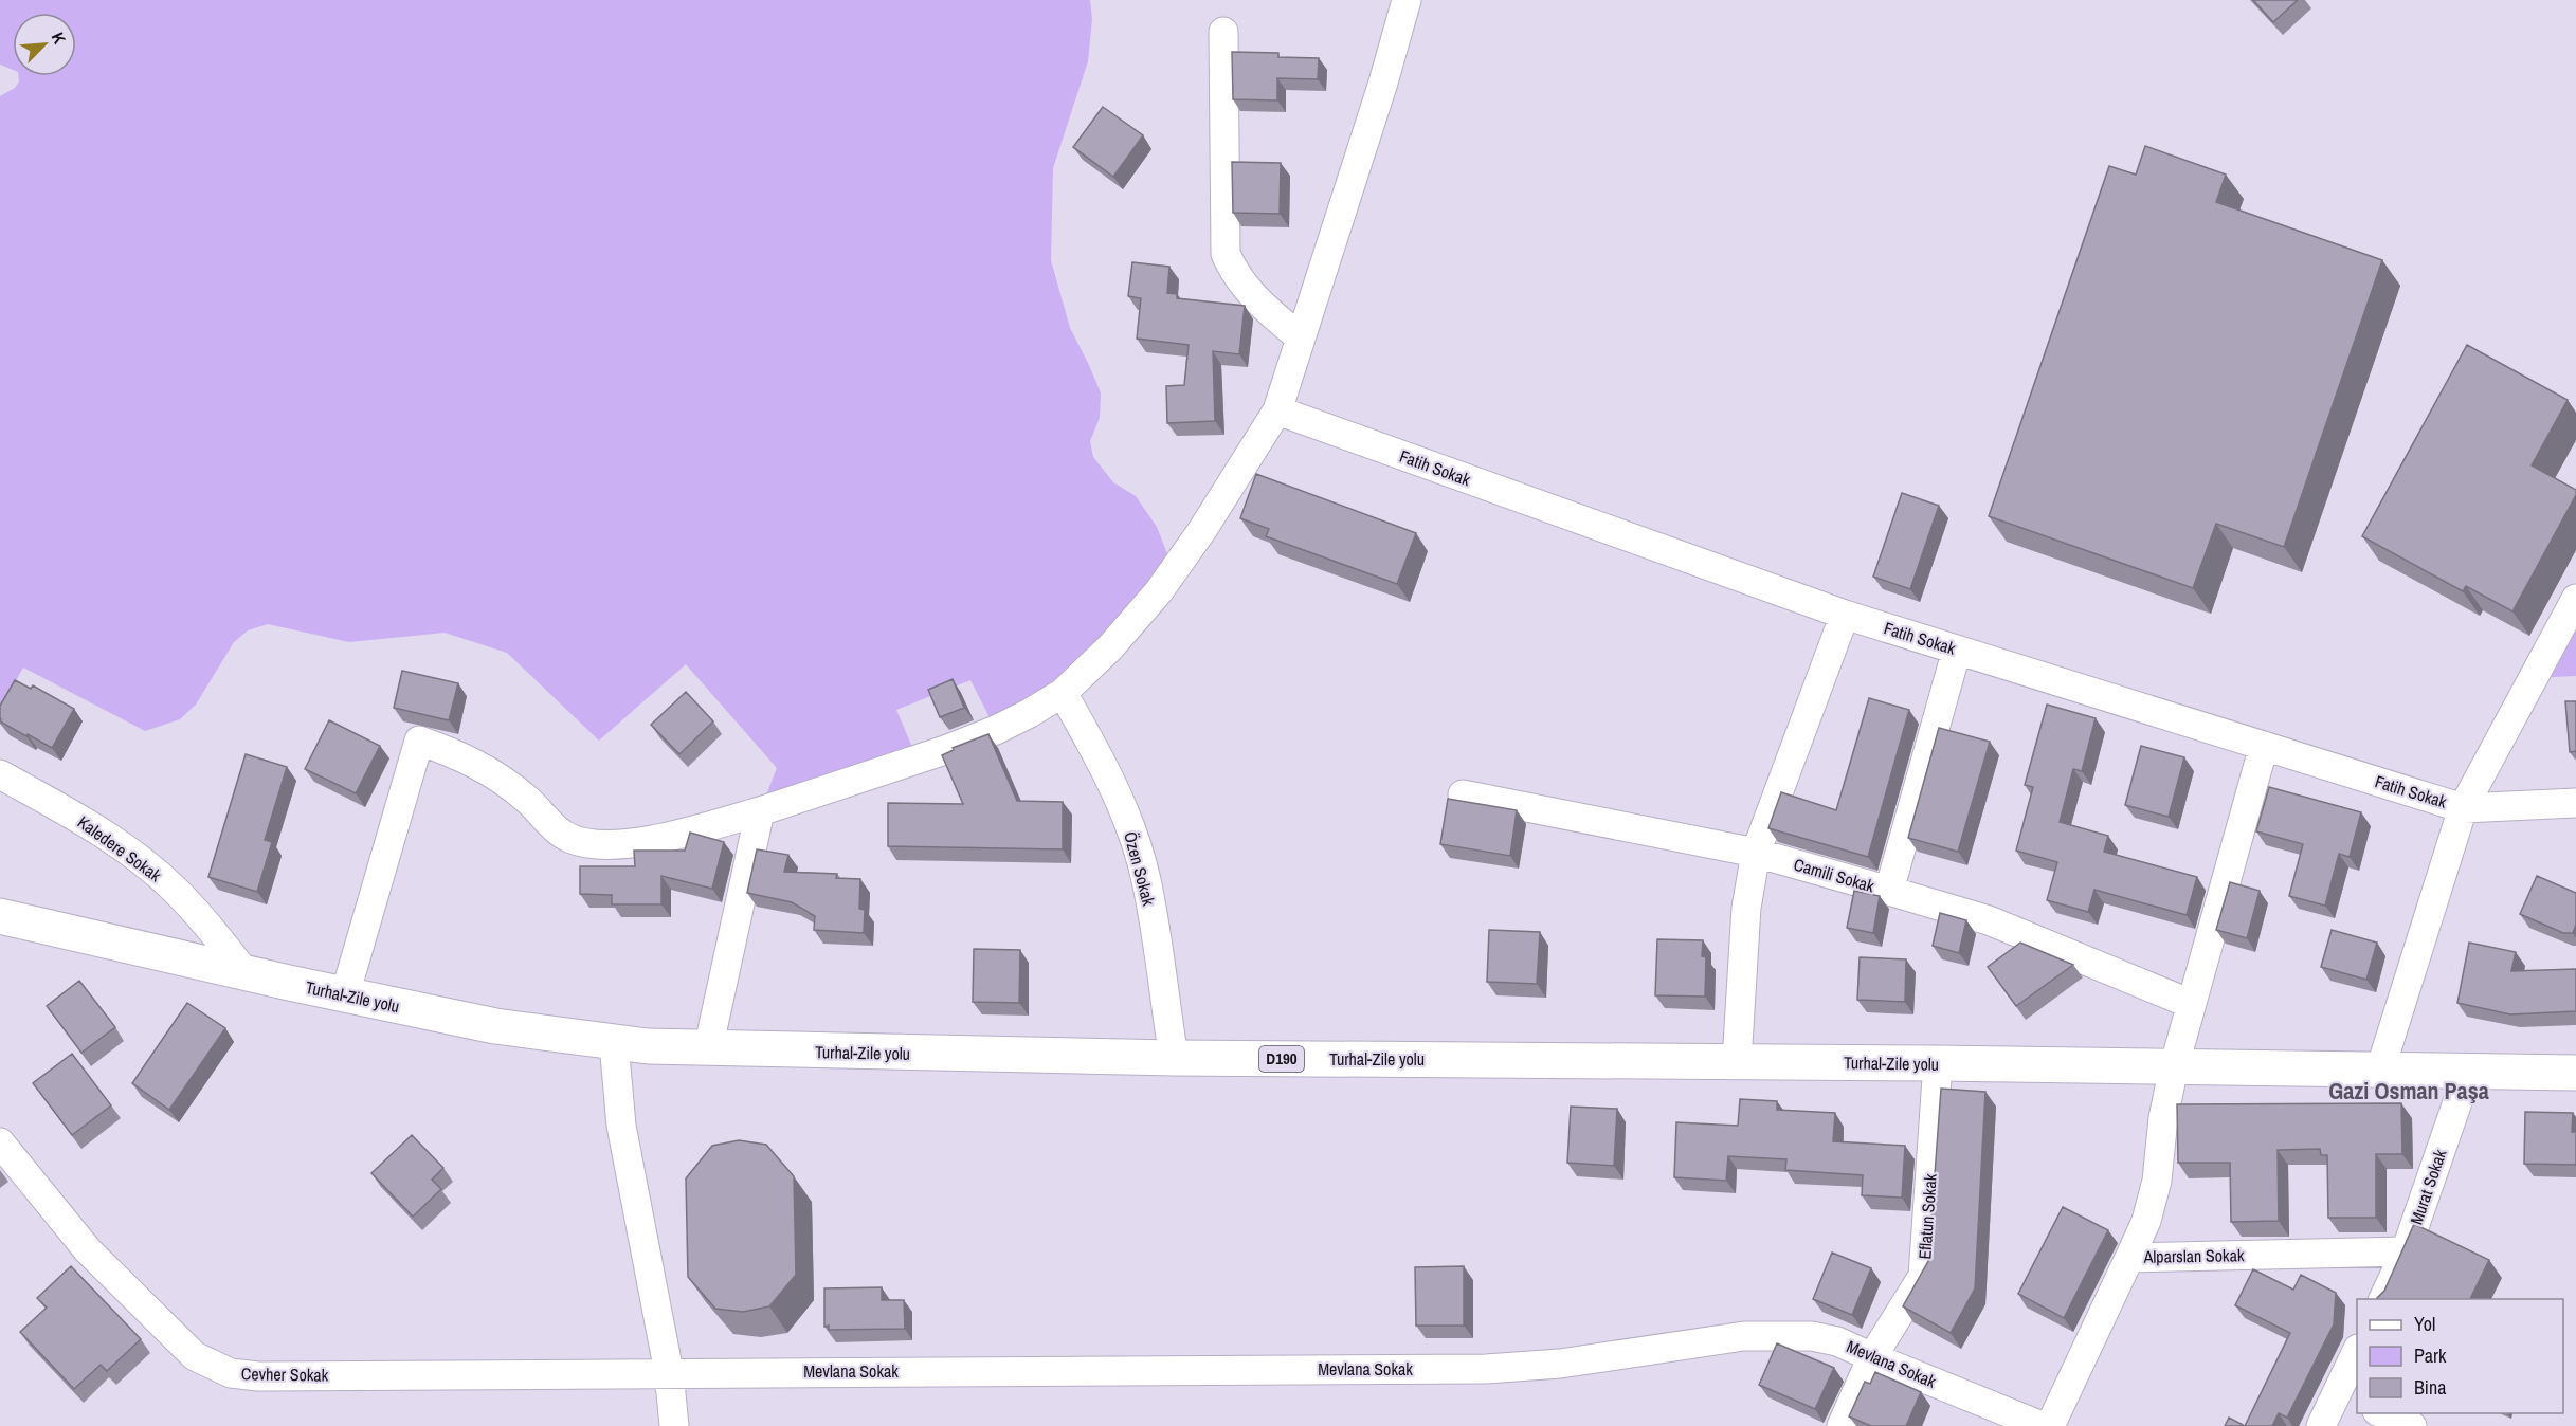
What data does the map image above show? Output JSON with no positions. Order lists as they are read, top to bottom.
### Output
{
  "streets": {
    "main road": ["Turhal-Zile yolu", "D190"],
    "street": [
      "Fatih Sokak",
      "Kaledere Sokak",
      "Özen Sokak",
      "Camili Sokak",
      "Murat Sokak",
      "Eflatun Sokak",
      "Alparslan Sokak",
      "Mevlana Sokak",
      "Cevher Sokak"
    ]
  },
  "crossings": [
    ["Kaledere Sokak", "Turhal-Zile yolu"],
    ["Özen Sokak", "Turhal-Zile yolu"],
    ["Turhal-Zile yolu", "Murat Sokak"],
    ["Turhal-Zile yolu", "Eflatun Sokak"],
    ["Murat Sokak", "Alparslan Sokak"],
    ["Eflatun Sokak", "Mevlana Sokak"],
    ["Mevlana Sokak", "Cevher Sokak"]
  ],
  "districts": ["Gazi Osman Paşa"],
  "legend": ["Yol", "Park", "Bina"],
  "north": "top right"
}
